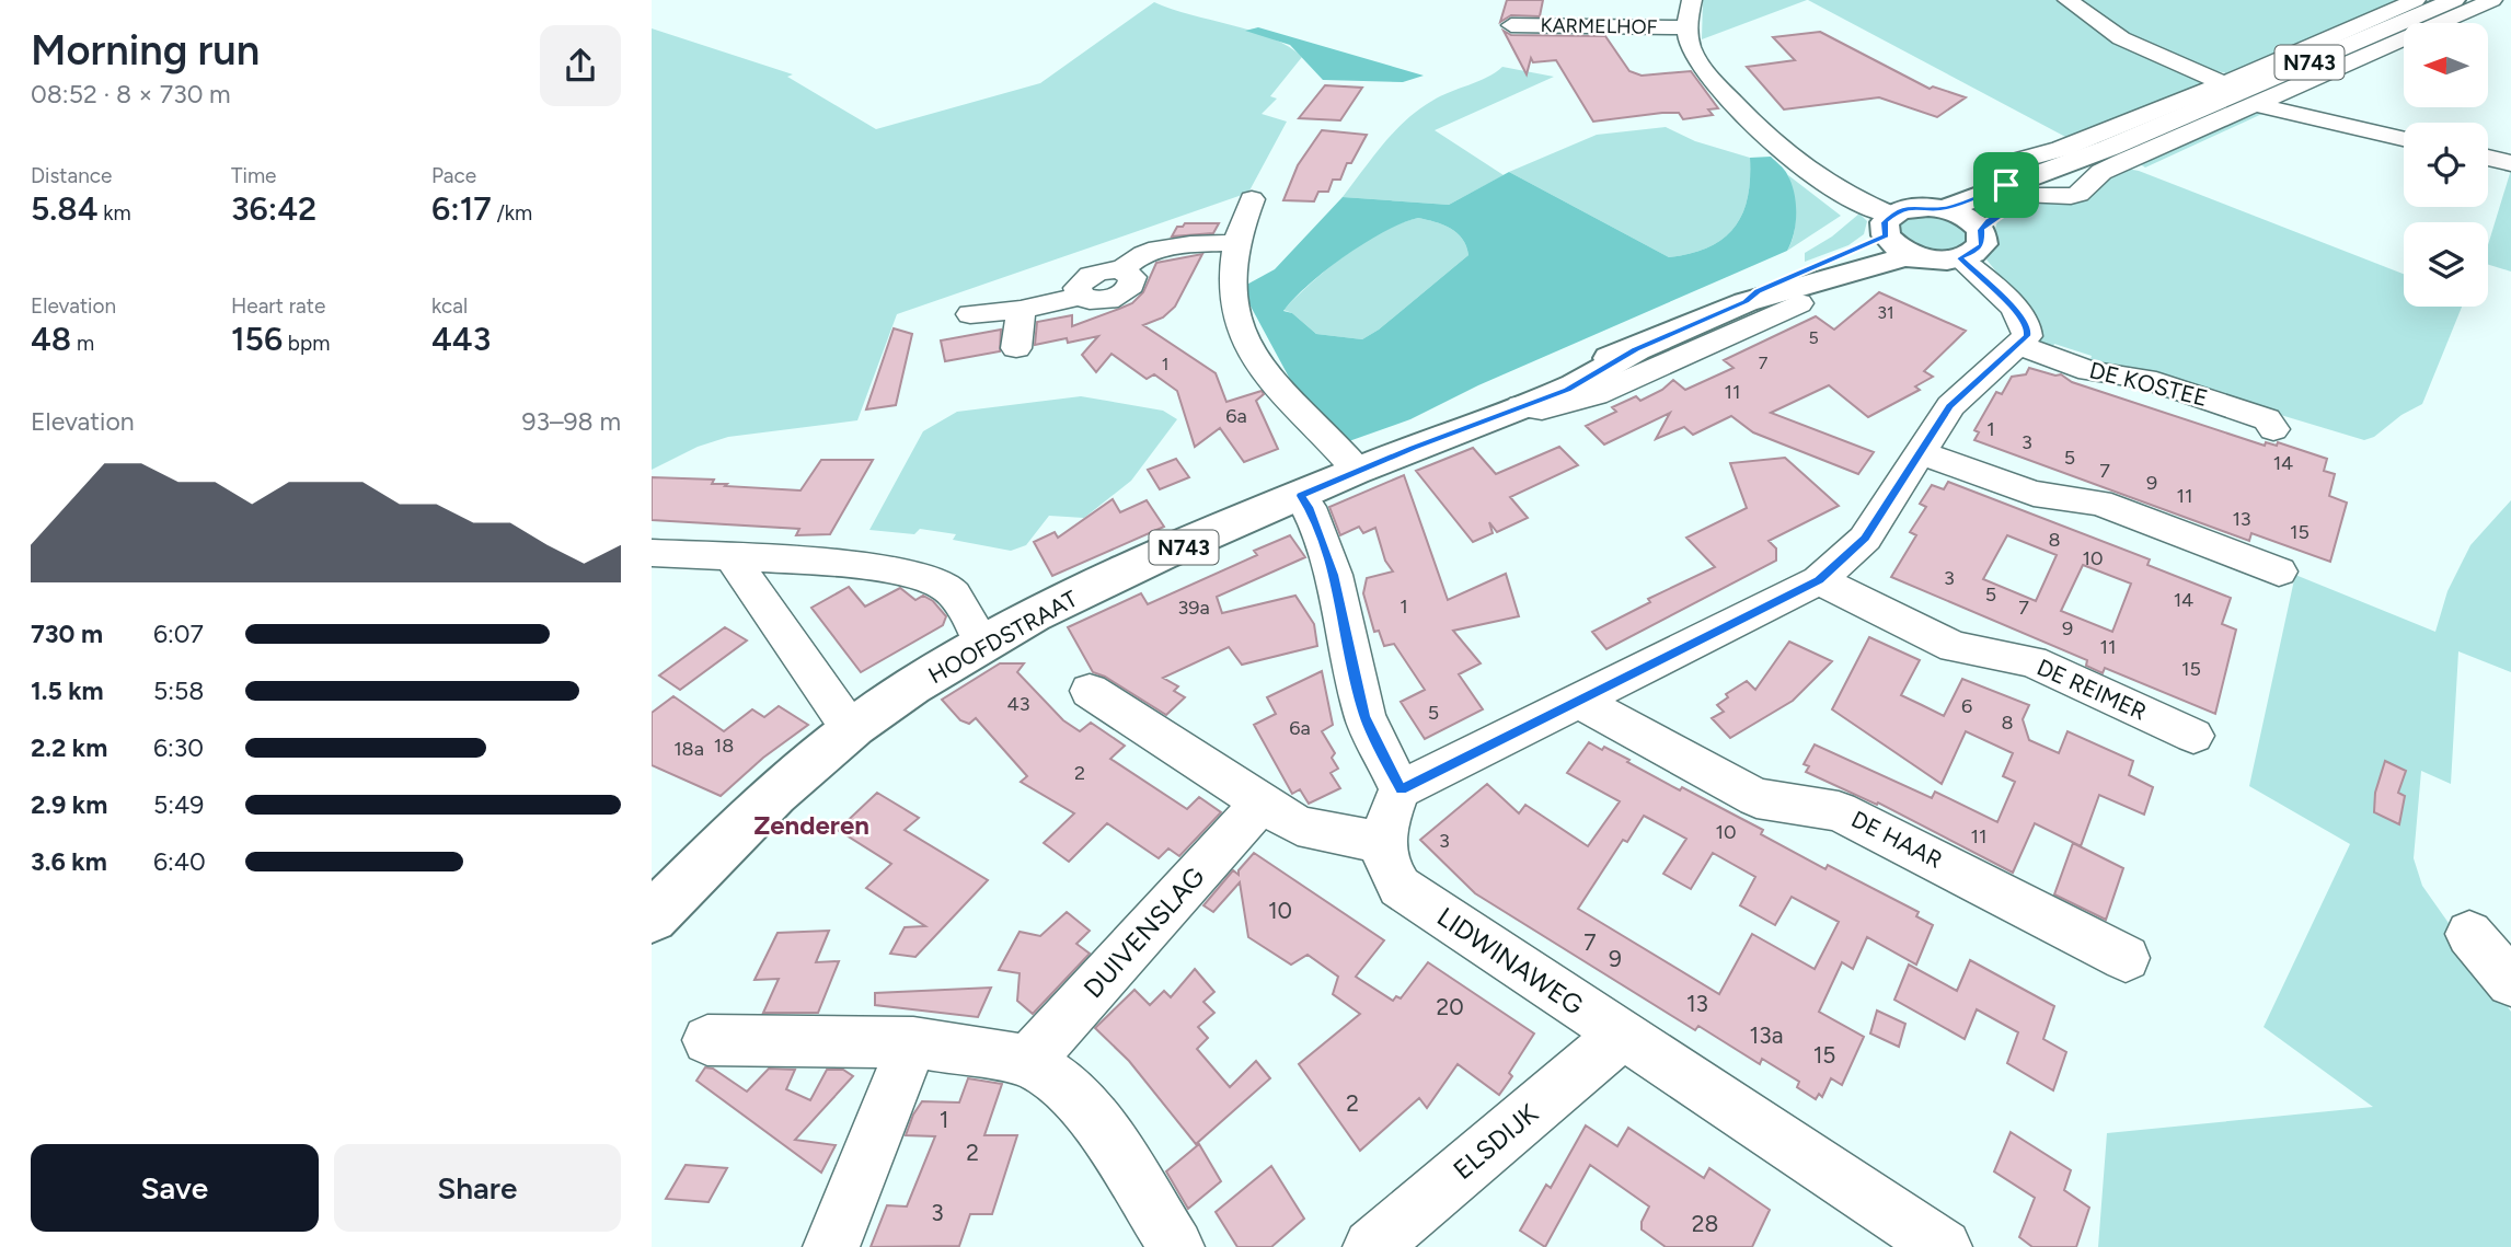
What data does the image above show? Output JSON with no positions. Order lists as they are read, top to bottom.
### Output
{
  "streets": {
    "main road": ["N743", "HOOFDSTRAAT"],
    "street": [
      "KARMELHOF",
      "DE KOSTEE",
      "DE REIMER",
      "DE HAAR",
      "DUIVENSLAG",
      "LIDWINAWEG",
      "ELSDIJK"
    ]
  },
  "crossings": [
    ["N743", "HOOFDSTRAAT"],
    ["LIDWINAWEG", "ELSDIJK"]
  ],
  "districts": ["Zenderen"],
  "house_numbers": [
    "31",
    "5",
    "7",
    "1",
    "11",
    "6a",
    "1",
    "3",
    "5",
    "14",
    "7",
    "9",
    "11",
    "13",
    "15",
    "8",
    "10",
    "3",
    "5",
    "14",
    "1",
    "39a",
    "7",
    "9",
    "11",
    "15",
    "43",
    "6",
    "5",
    "8",
    "6a",
    "18",
    "18a",
    "2",
    "10",
    "11",
    "3",
    "10",
    "7",
    "9",
    "13",
    "20",
    "13a",
    "15",
    "2",
    "1",
    "2",
    "3",
    "28"
  ],
  "north": "left",
  "page": {
    "heading": ["Morning run", "08:52 · 8 × 730 m"],
    "stats": [
      ["Distance", "5.84 km"],
      ["Time", "36:42"],
      ["Pace", "6:17 /km"],
      ["Elevation", "48 m"],
      ["Heart rate", "156 bpm"],
      ["kcal", "443"]
    ],
    "chart": ["Elevation", "93–98 m"],
    "list": [
      {
        "name": "730 m",
        "note": "6:07"
      },
      {
        "name": "1.5 km",
        "note": "5:58"
      },
      {
        "name": "2.2 km",
        "note": "6:30"
      },
      {
        "name": "2.9 km",
        "note": "5:49"
      },
      {
        "name": "3.6 km",
        "note": "6:40"
      }
    ],
    "buttons": ["Save", "Share"]
  }
}
